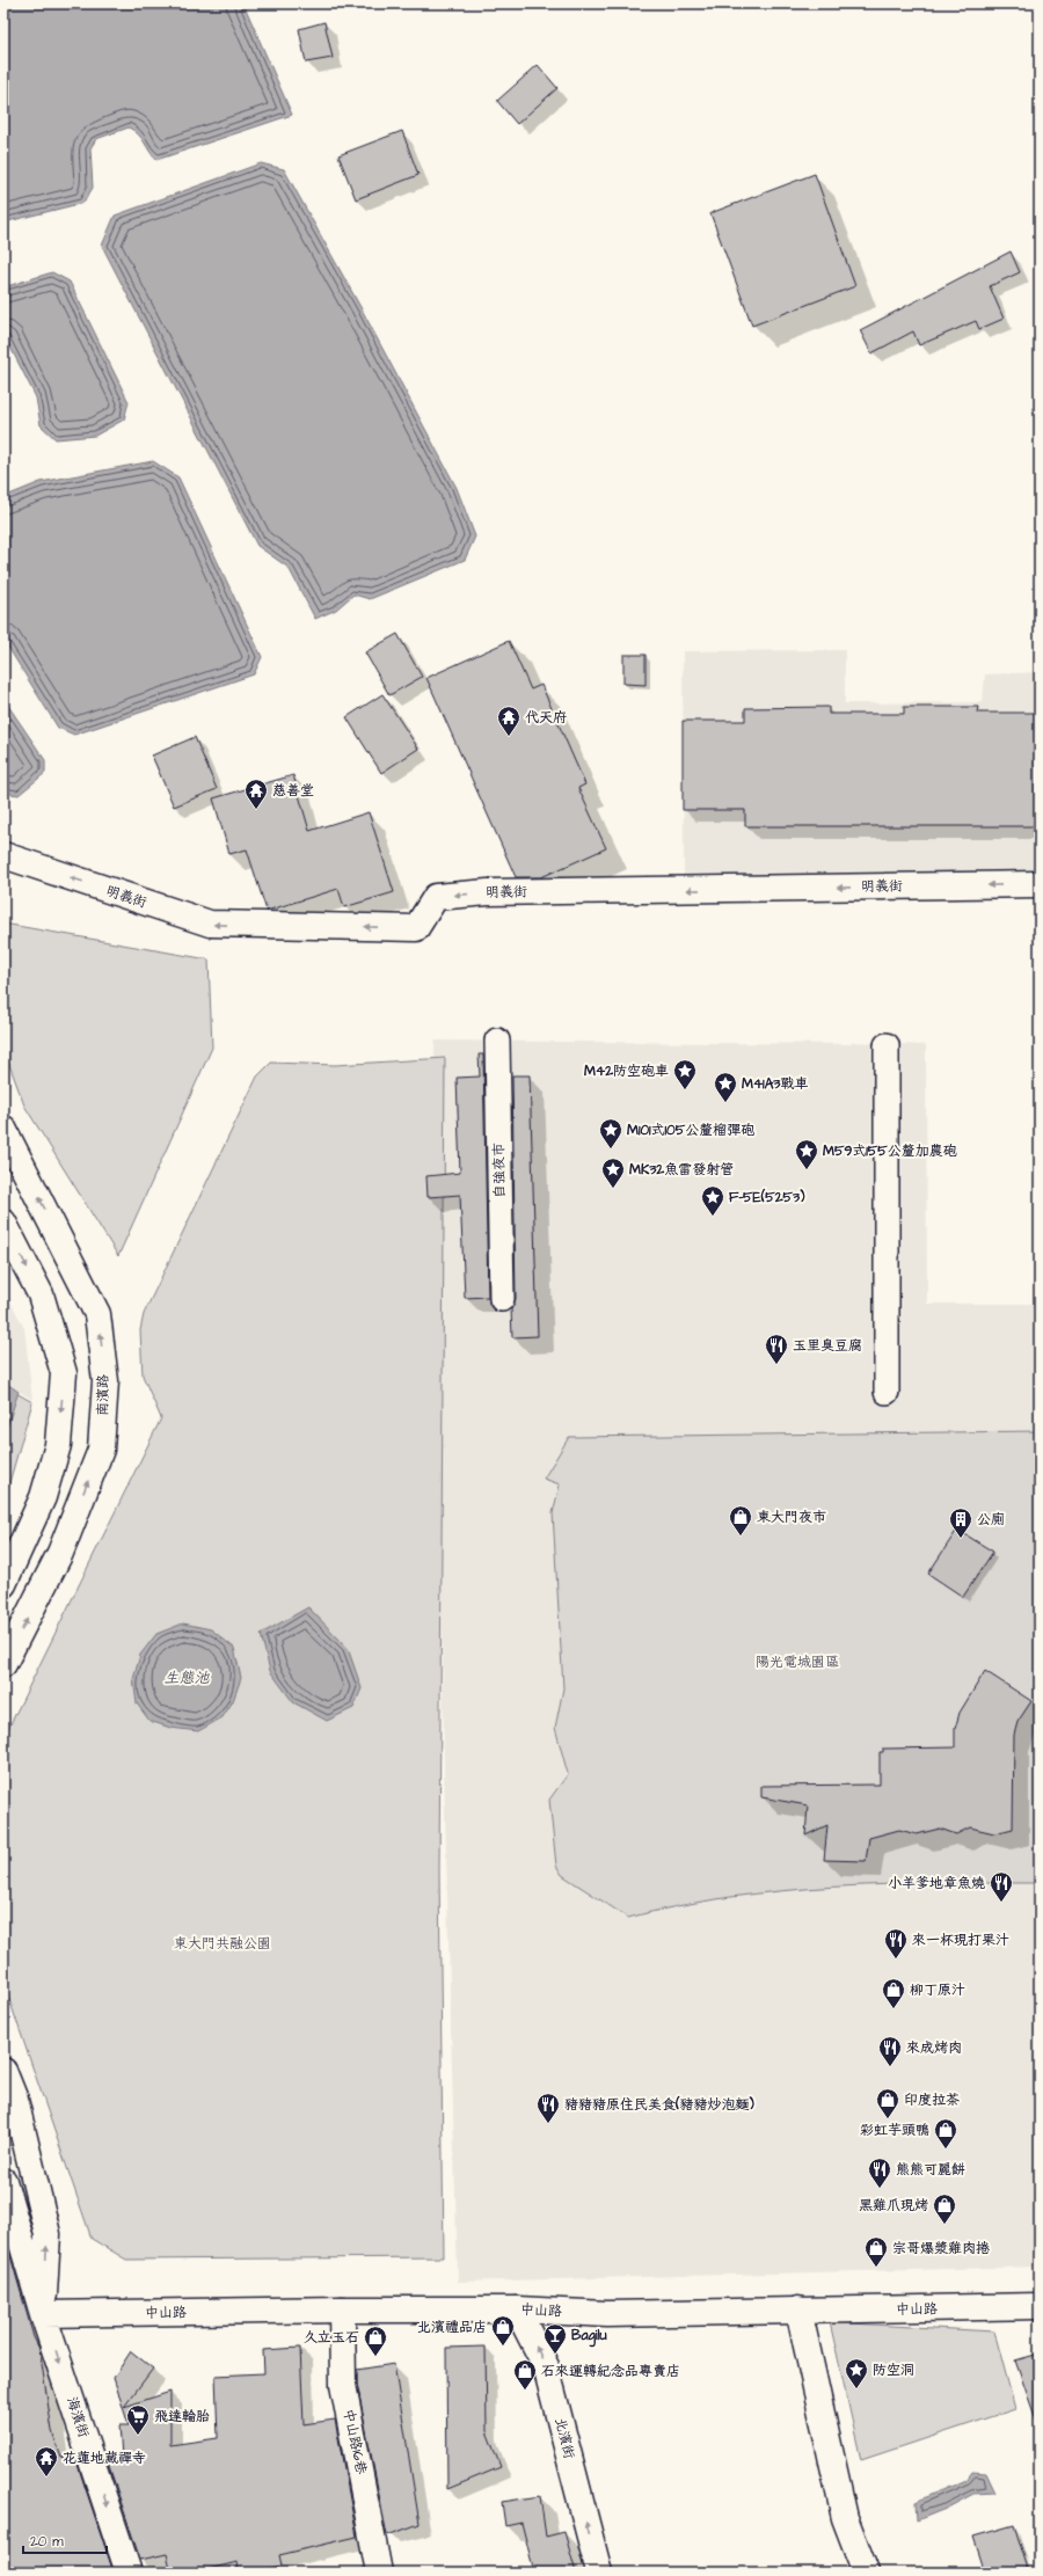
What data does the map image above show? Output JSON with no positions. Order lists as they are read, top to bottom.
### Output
{
  "streets": {
    "main road": [
      "明義街",
      "南濱路",
      "中山路",
      "海濱街",
      "北濱街",
      "中山路16巷"
    ],
    "street": ["自強夜市"]
  },
  "crossings": [
    ["中山路", "海濱街"],
    ["中山路", "北濱街"],
    ["中山路", "中山路16巷"]
  ],
  "one_way": ["明義街", "北濱街"],
  "water": ["生態池"],
  "parks": ["陽光電城園區", "東大門共融公園"],
  "places": {
    "temple": ["代天府", "慈善堂", "花蓮地藏禪寺"],
    "place": [
      "M42防空砲車",
      "M41A3戰車",
      "M101式105公釐榴彈砲",
      "M59式155公釐加農砲",
      "MK32魚雷發射管",
      "F-5E(5253)",
      "防空洞"
    ],
    "restaurant": [
      "玉里臭豆腐",
      "小羊爹地章魚燒",
      "來一杯現打果汁",
      "來成烤肉",
      "豬豬豬原住民美食(豬豬炒泡麵)",
      "熊熊可麗餅"
    ],
    "shop": [
      "東大門夜市",
      "柳丁原汁",
      "印度拉茶",
      "彩虹芋頭鴨",
      "黑雞爪現烤",
      "宗哥爆漿雞肉捲",
      "北濱禮品店",
      "久立玉石",
      "石來運轉紀念品專賣店"
    ],
    "building": ["公廁"],
    "bar": ["Bagilu"],
    "supermarket": ["飛達輪胎"]
  },
  "scale_bar": "20 m"
}
